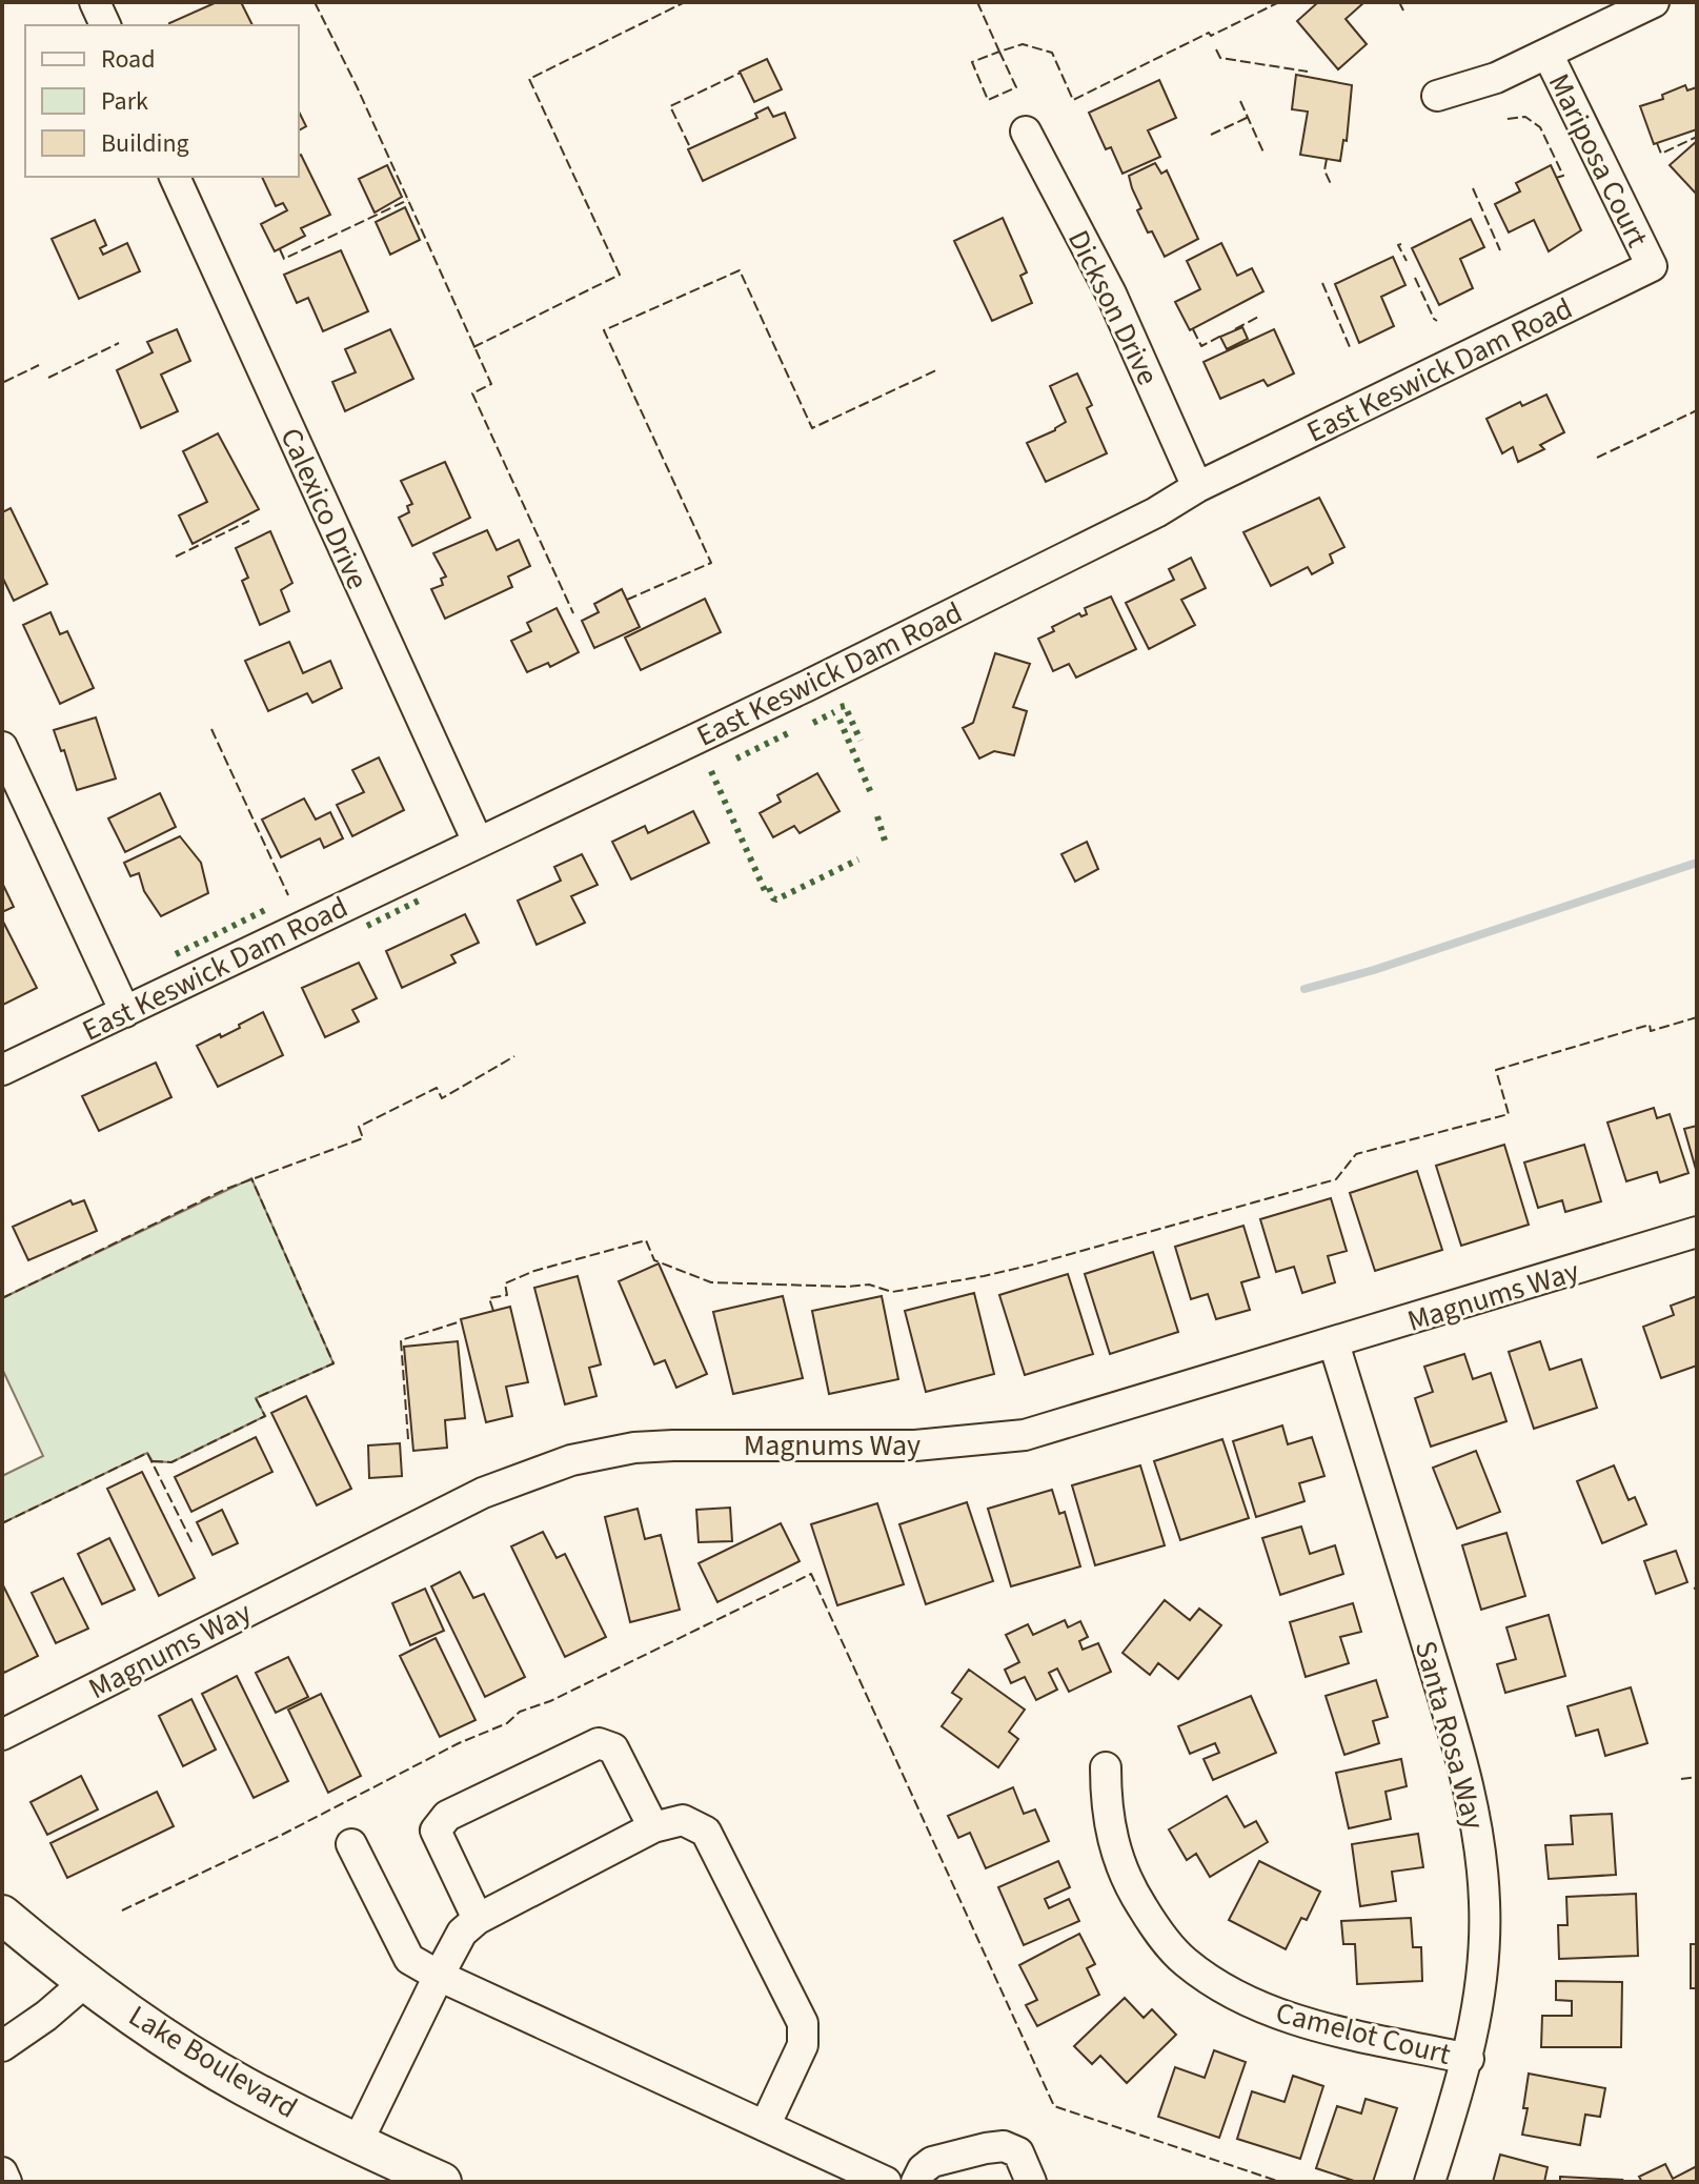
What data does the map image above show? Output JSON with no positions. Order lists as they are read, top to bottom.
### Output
{
  "streets": {
    "main road": ["Lake Boulevard"],
    "street": [
      "Mariposa Court",
      "Dickson Drive",
      "East Keswick Dam Road",
      "Calexico Drive",
      "Magnums Way",
      "Santa Rosa Way",
      "Camelot Court"
    ]
  },
  "crossings": [
    ["Mariposa Court", "East Keswick Dam Road"],
    ["Dickson Drive", "East Keswick Dam Road"],
    ["East Keswick Dam Road", "Calexico Drive"],
    ["Magnums Way", "Santa Rosa Way"],
    ["Santa Rosa Way", "Camelot Court"]
  ],
  "legend": ["Road", "Park", "Building"]
}
